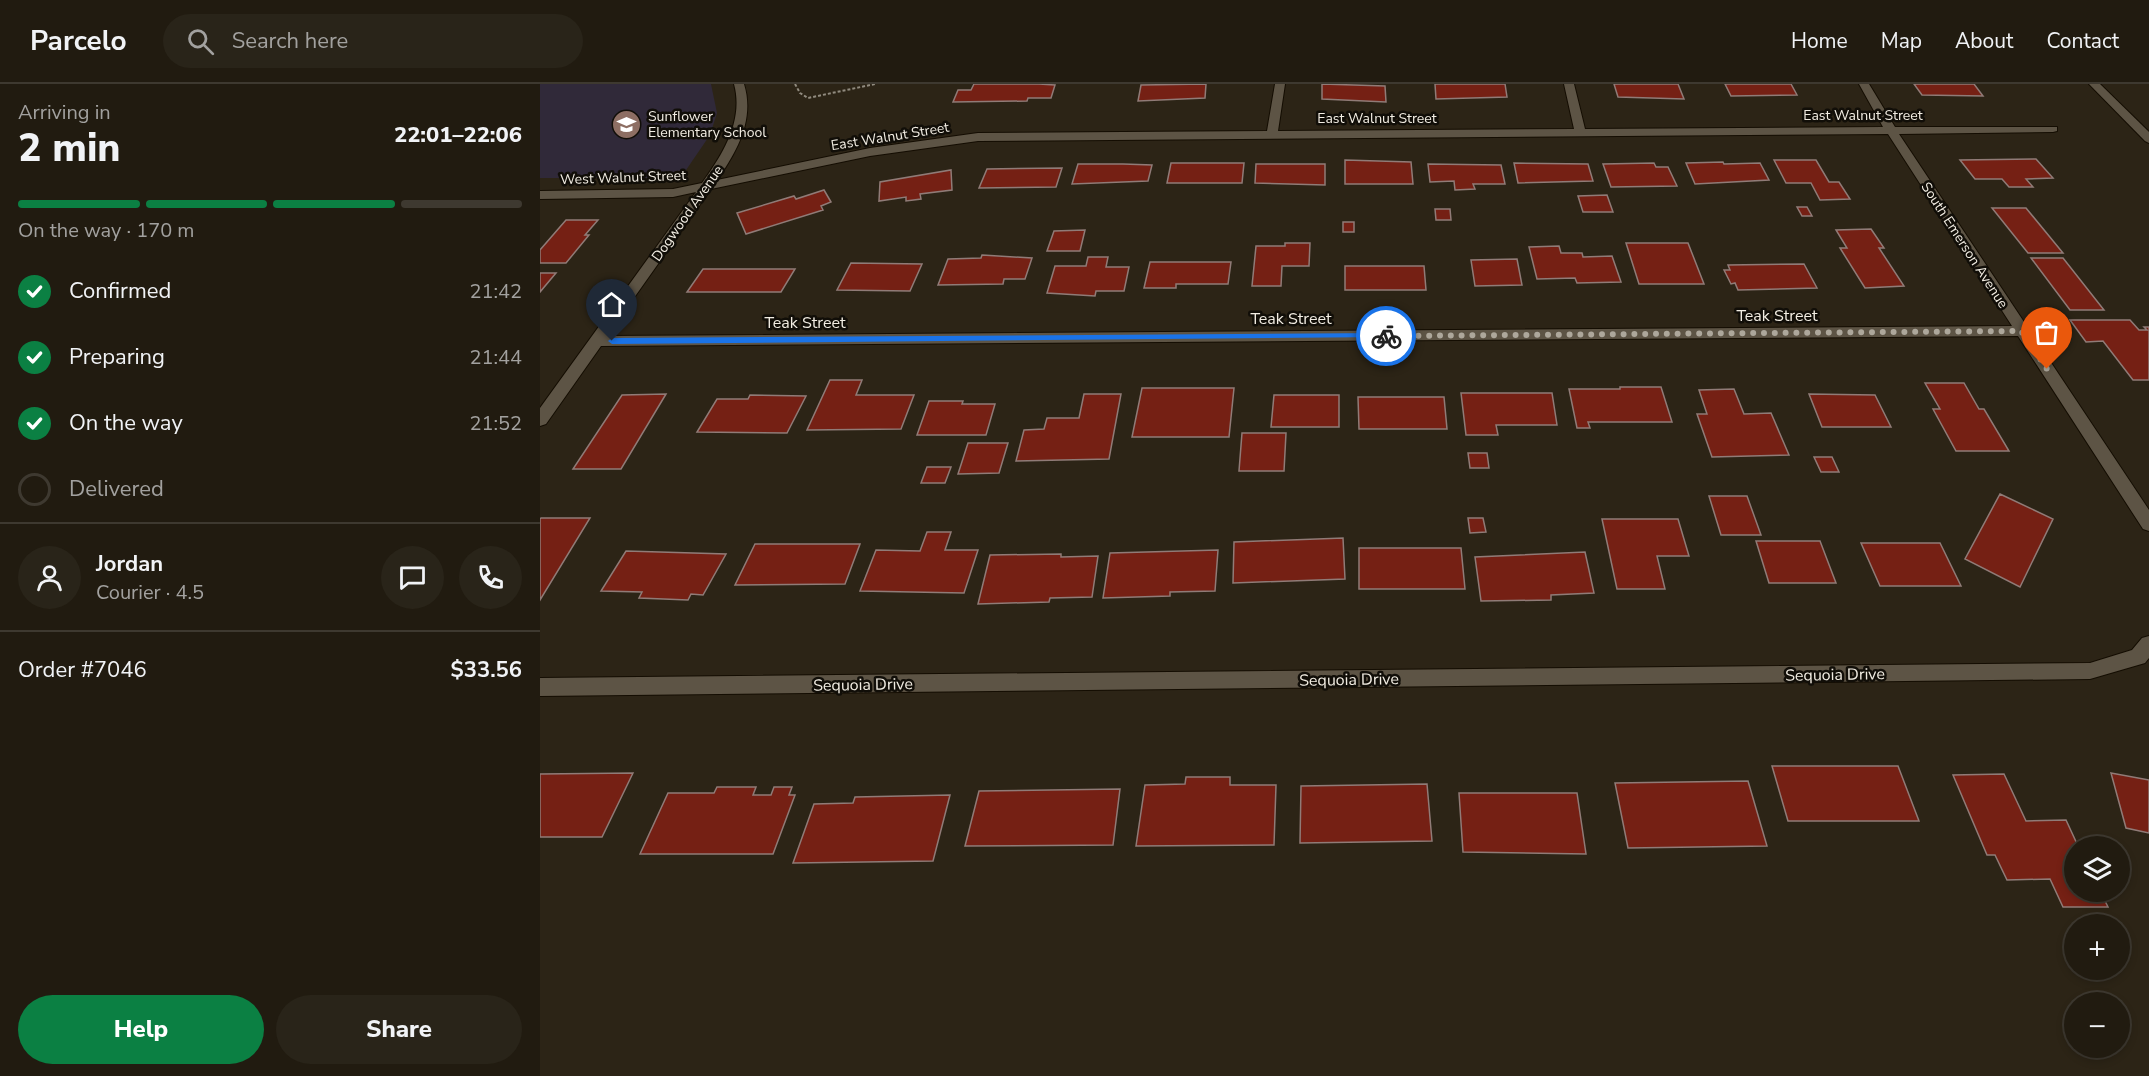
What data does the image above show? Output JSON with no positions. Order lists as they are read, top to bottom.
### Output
{
  "streets": {
    "street": [
      "East Walnut Street",
      "West Walnut Street",
      "Dogwood Avenue",
      "South Emerson Avenue",
      "Teak Street",
      "Sequoia Drive"
    ]
  },
  "crossings": [
    ["East Walnut Street", "West Walnut Street"],
    ["East Walnut Street", "Dogwood Avenue"],
    ["East Walnut Street", "South Emerson Avenue"],
    ["West Walnut Street", "Dogwood Avenue"],
    ["Dogwood Avenue", "Teak Street"],
    ["South Emerson Avenue", "Teak Street"]
  ],
  "places": {
    "school or university": ["Sunflower Elementary School"]
  },
  "page": {
    "header": "Parcelo",
    "search": "Search here",
    "nav": [
      "Home",
      "Map",
      "About",
      "Contact"
    ],
    "heading": ["2 min", "Arriving in", "22:01–22:06"],
    "panel": [
      "Jordan",
      "Courier · 4.5",
      "Order #7046",
      "$33.56"
    ],
    "bar": "On the way · 170 m",
    "list": [
      ["Confirmed", "21:42"],
      ["Preparing", "21:44"],
      ["On the way", "21:52"],
      "Delivered"
    ],
    "map_buttons": ["+", "−"],
    "buttons": ["Help", "Share"]
  }
}
